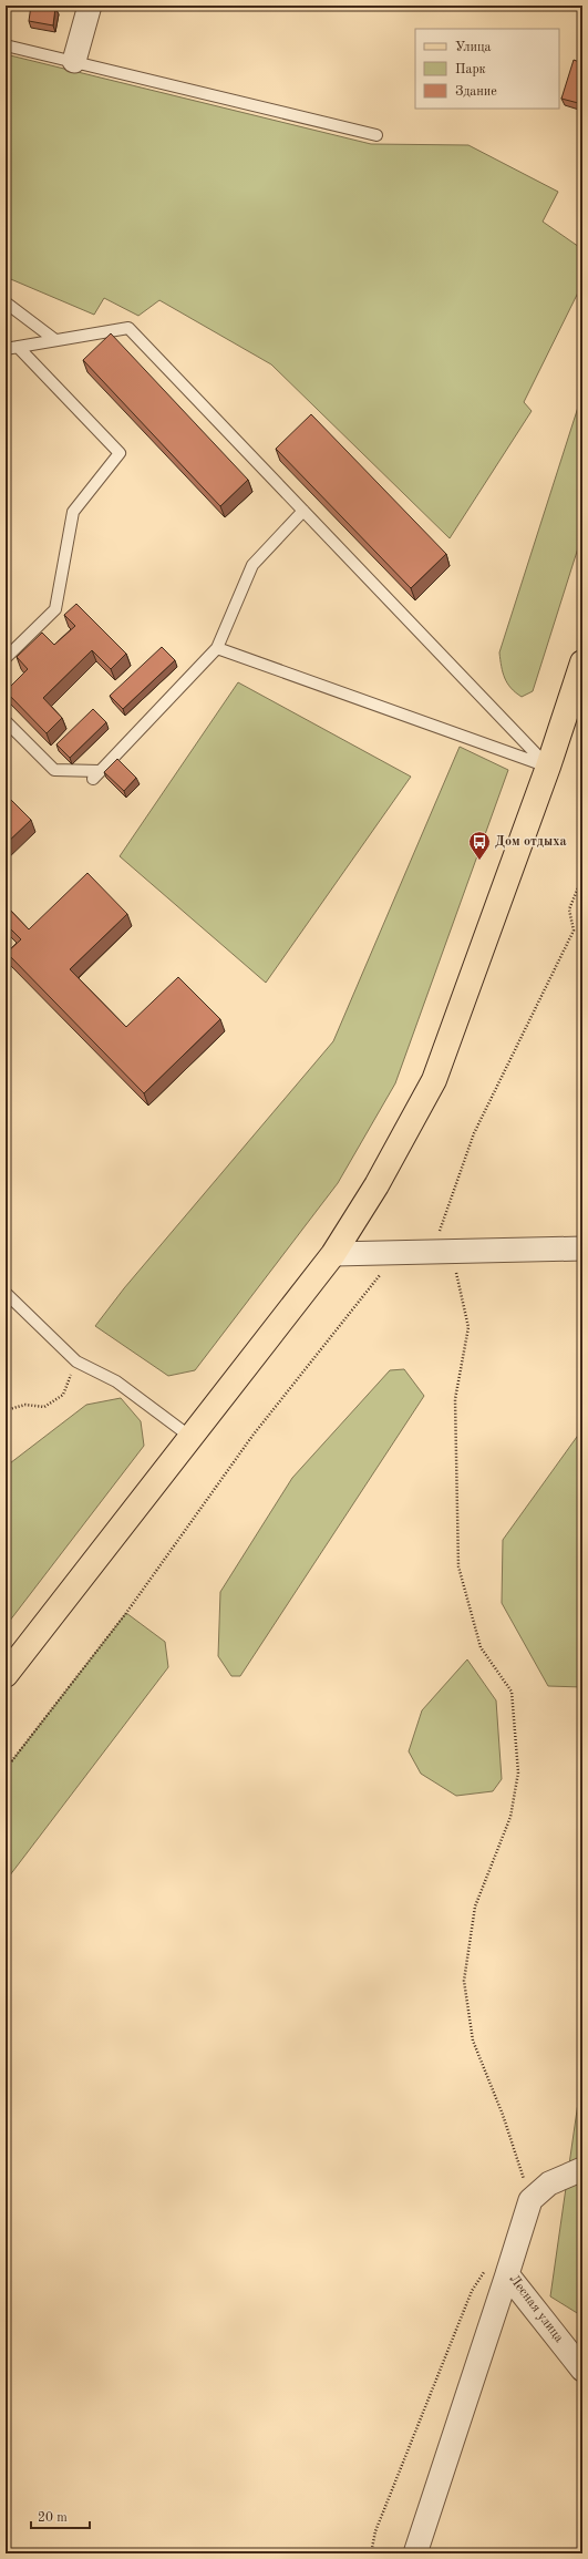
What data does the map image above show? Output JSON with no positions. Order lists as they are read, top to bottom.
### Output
{
  "streets": {
    "street": ["Лесная улица"]
  },
  "places": {
    "bus stop": ["Дом отдыха"]
  },
  "legend": ["Улица", "Парк", "Здание"],
  "scale_bar": "20 m"
}
